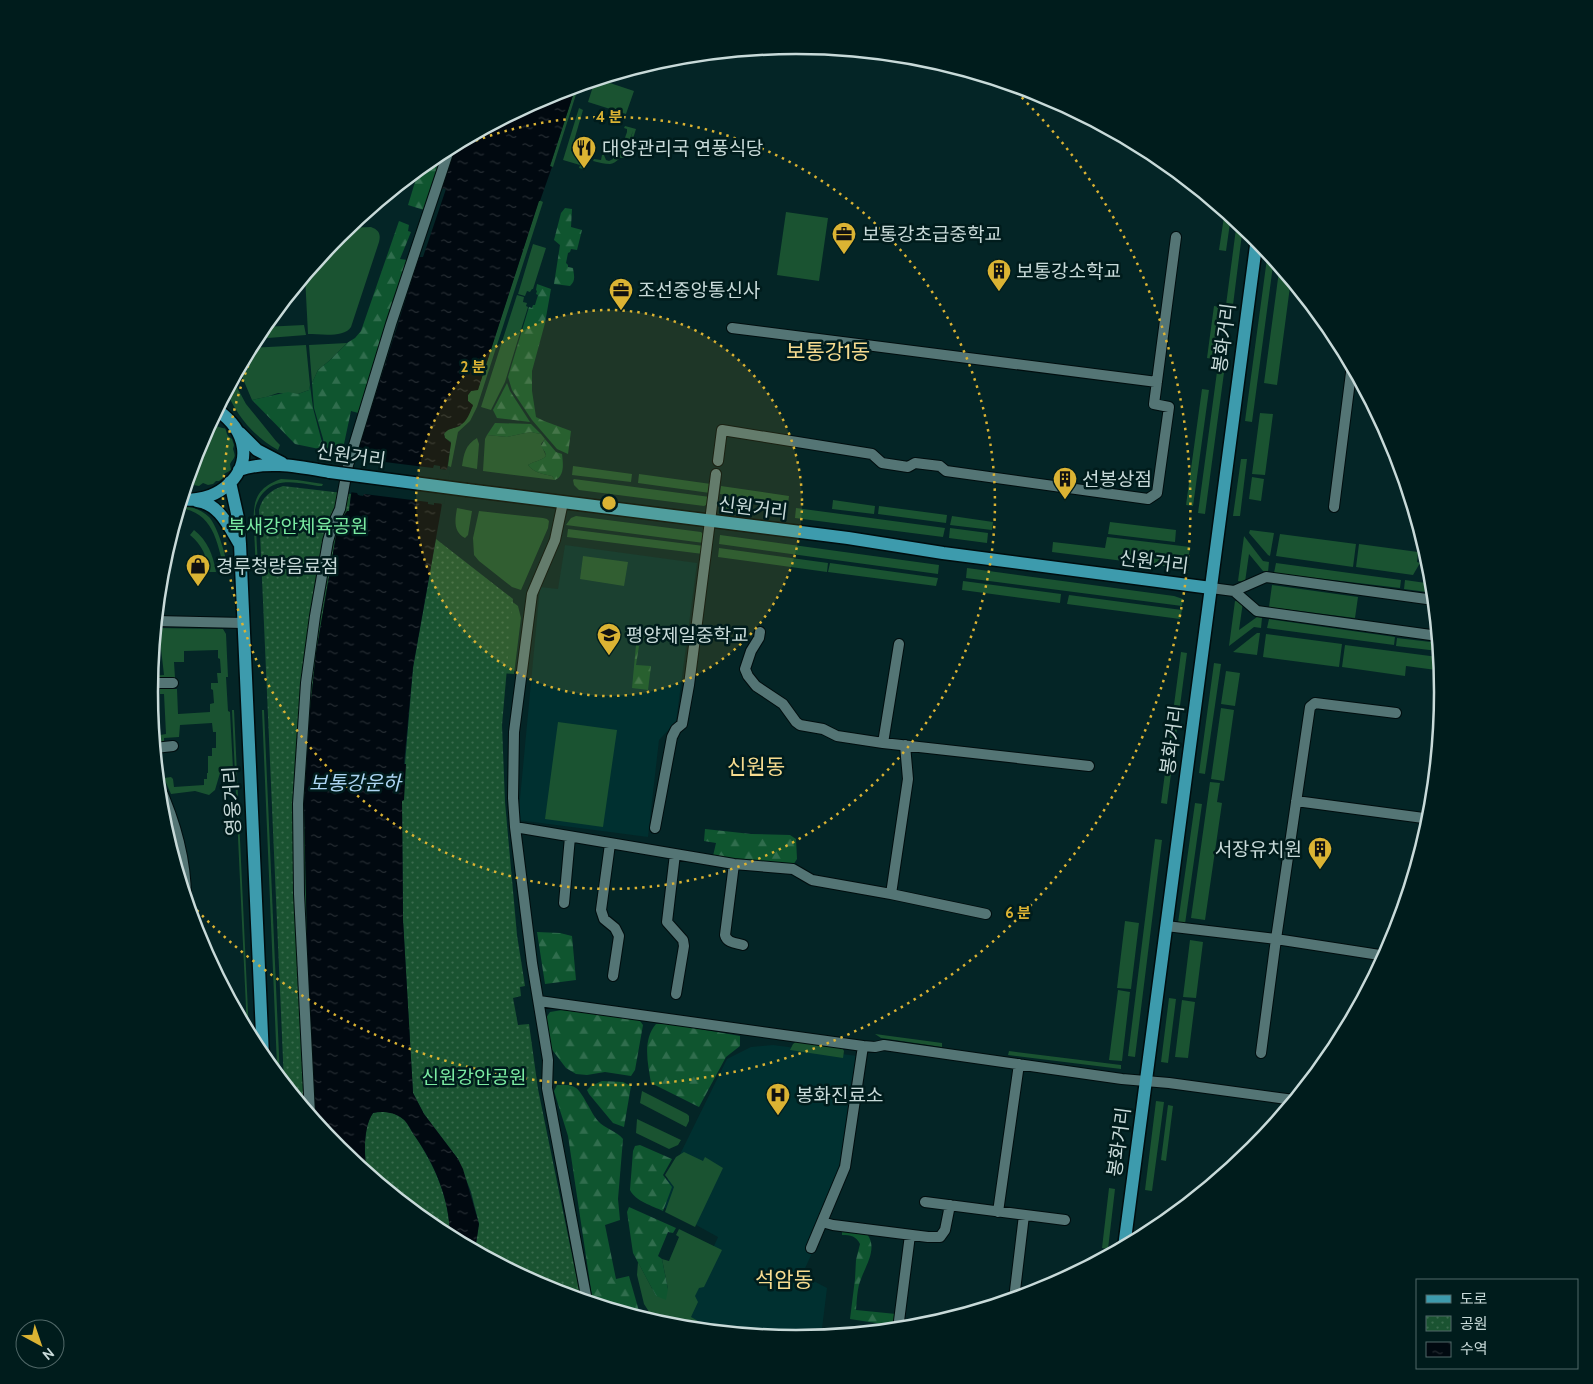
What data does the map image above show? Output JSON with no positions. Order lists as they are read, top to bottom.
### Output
{
  "streets": {
    "main road": ["봉화거리", "신원거리", "영웅거리"]
  },
  "crossings": [
    ["봉화거리", "신원거리"]
  ],
  "districts": ["보통강1동", "신원동", "석암동"],
  "water": ["보통강운하"],
  "parks": ["북새강안체육공원", "신원강안공원"],
  "places": {
    "restaurant": ["대양관리국 연풍식당"],
    "office": ["보통강초급중학교", "조선중앙통신사"],
    "building": ["보통강소학교", "선봉상점", "서장유치원"],
    "shop": ["경루청량음료점"],
    "school or university": ["평양제일중학교"],
    "hospital": ["봉화진료소"]
  },
  "legend": ["도로", "공원", "수역"],
  "north": "bottom right",
  "rings": ["4 분", "2 분", "6 분"]
}
